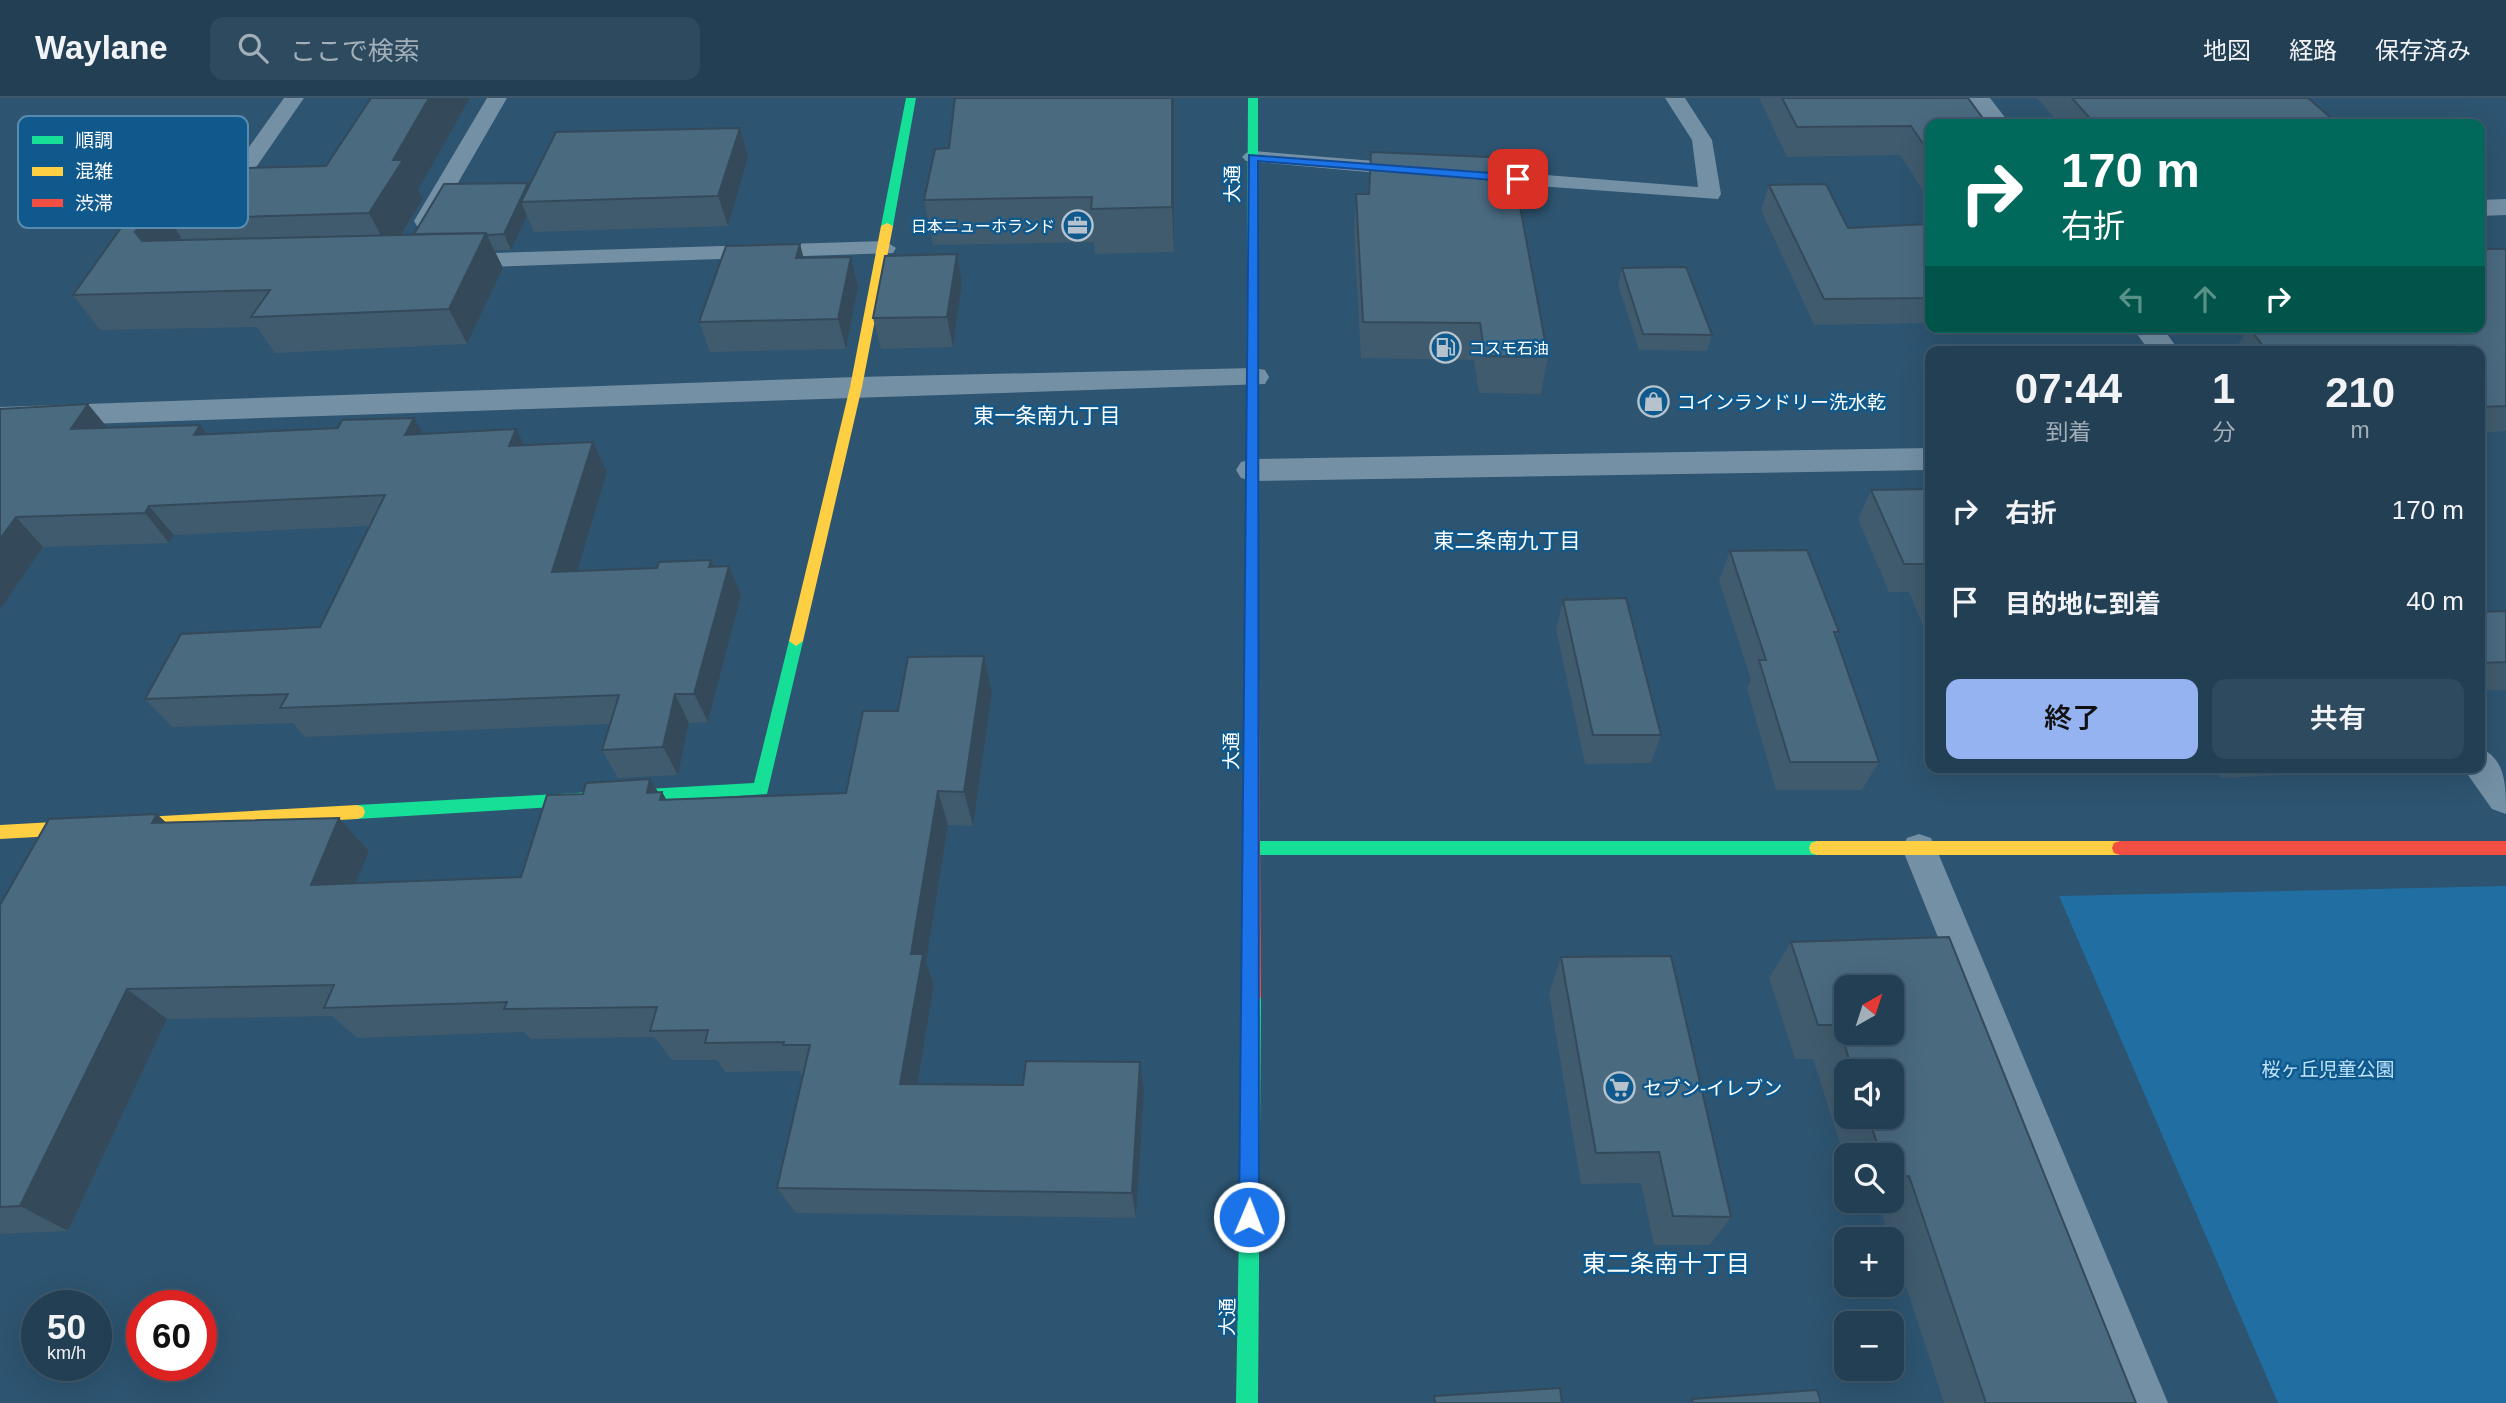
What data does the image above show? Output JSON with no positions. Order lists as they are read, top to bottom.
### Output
{
  "streets": {
    "street": ["大通"]
  },
  "districts": ["東一条南九丁目", "東二条南九丁目", "東二条南十丁目"],
  "parks": ["桜ヶ丘児童公園"],
  "places": {
    "office": ["日本ニューホランド"],
    "fuel station": ["コスモ石油"],
    "shop": ["コインランドリー洗水乾"],
    "supermarket": ["セブン-イレブン"]
  },
  "legend": ["順調", "混雑", "渋滞"],
  "north": "top right",
  "page": {
    "header": "Waylane",
    "search": "ここで検索",
    "nav": ["地図", "経路", "保存済み"],
    "turn": ["170 m", "右折"],
    "eta": [
      "07:44",
      "到着",
      "1",
      "分",
      "210",
      "m"
    ],
    "list": [
      {
        "name": "右折",
        "value": "170 m"
      },
      {
        "name": "目的地に到着",
        "value": "40 m"
      }
    ],
    "buttons": ["終了", "共有"],
    "map_buttons": ["+", "−"],
    "speed": "50 km/h",
    "limit": "60"
  }
}
